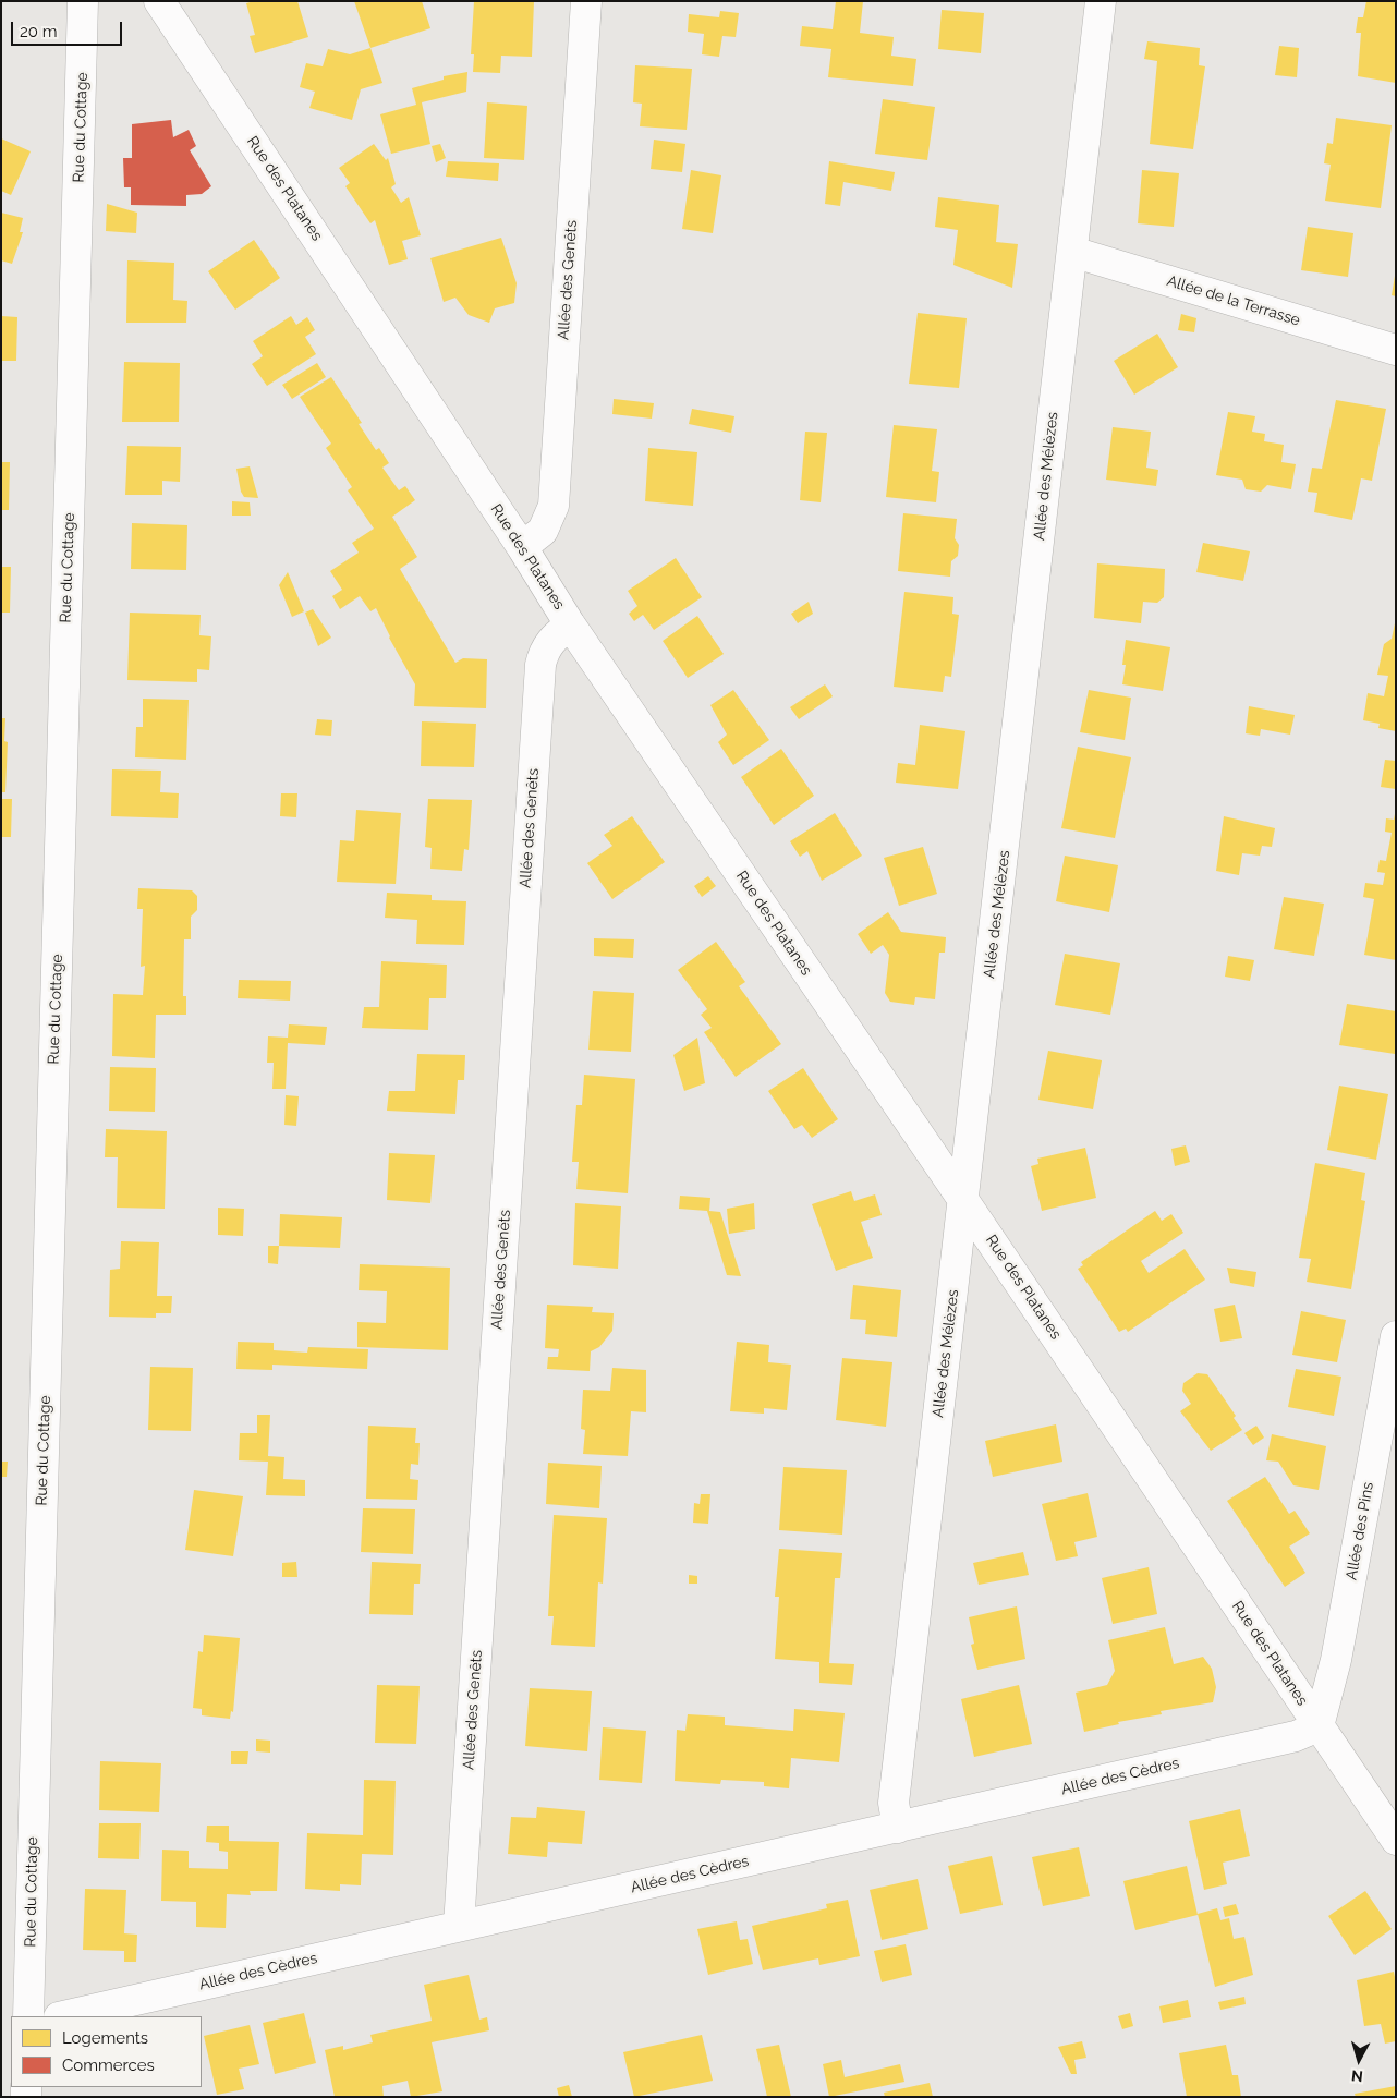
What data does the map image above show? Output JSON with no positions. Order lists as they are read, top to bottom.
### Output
{
  "streets": {
    "street": [
      "Rue du Cottage",
      "Rue des Platanes",
      "Allée des Genêts",
      "Allée de la Terrasse",
      "Allée des Mélèzes",
      "Allée des Pins",
      "Allée des Cèdres"
    ]
  },
  "crossings": [
    ["Rue des Platanes", "Allée des Genêts"],
    ["Rue des Platanes", "Allée des Mélèzes"],
    ["Rue des Platanes", "Allée des Pins"],
    ["Rue des Platanes", "Allée des Cèdres"],
    ["Allée des Genêts", "Allée des Cèdres"],
    ["Allée de la Terrasse", "Allée des Mélèzes"],
    ["Allée des Mélèzes", "Allée des Cèdres"],
    ["Allée des Pins", "Allée des Cèdres"]
  ],
  "legend": ["Logements", "Commerces"],
  "scale_bar": "20 m",
  "north": "bottom"
}
